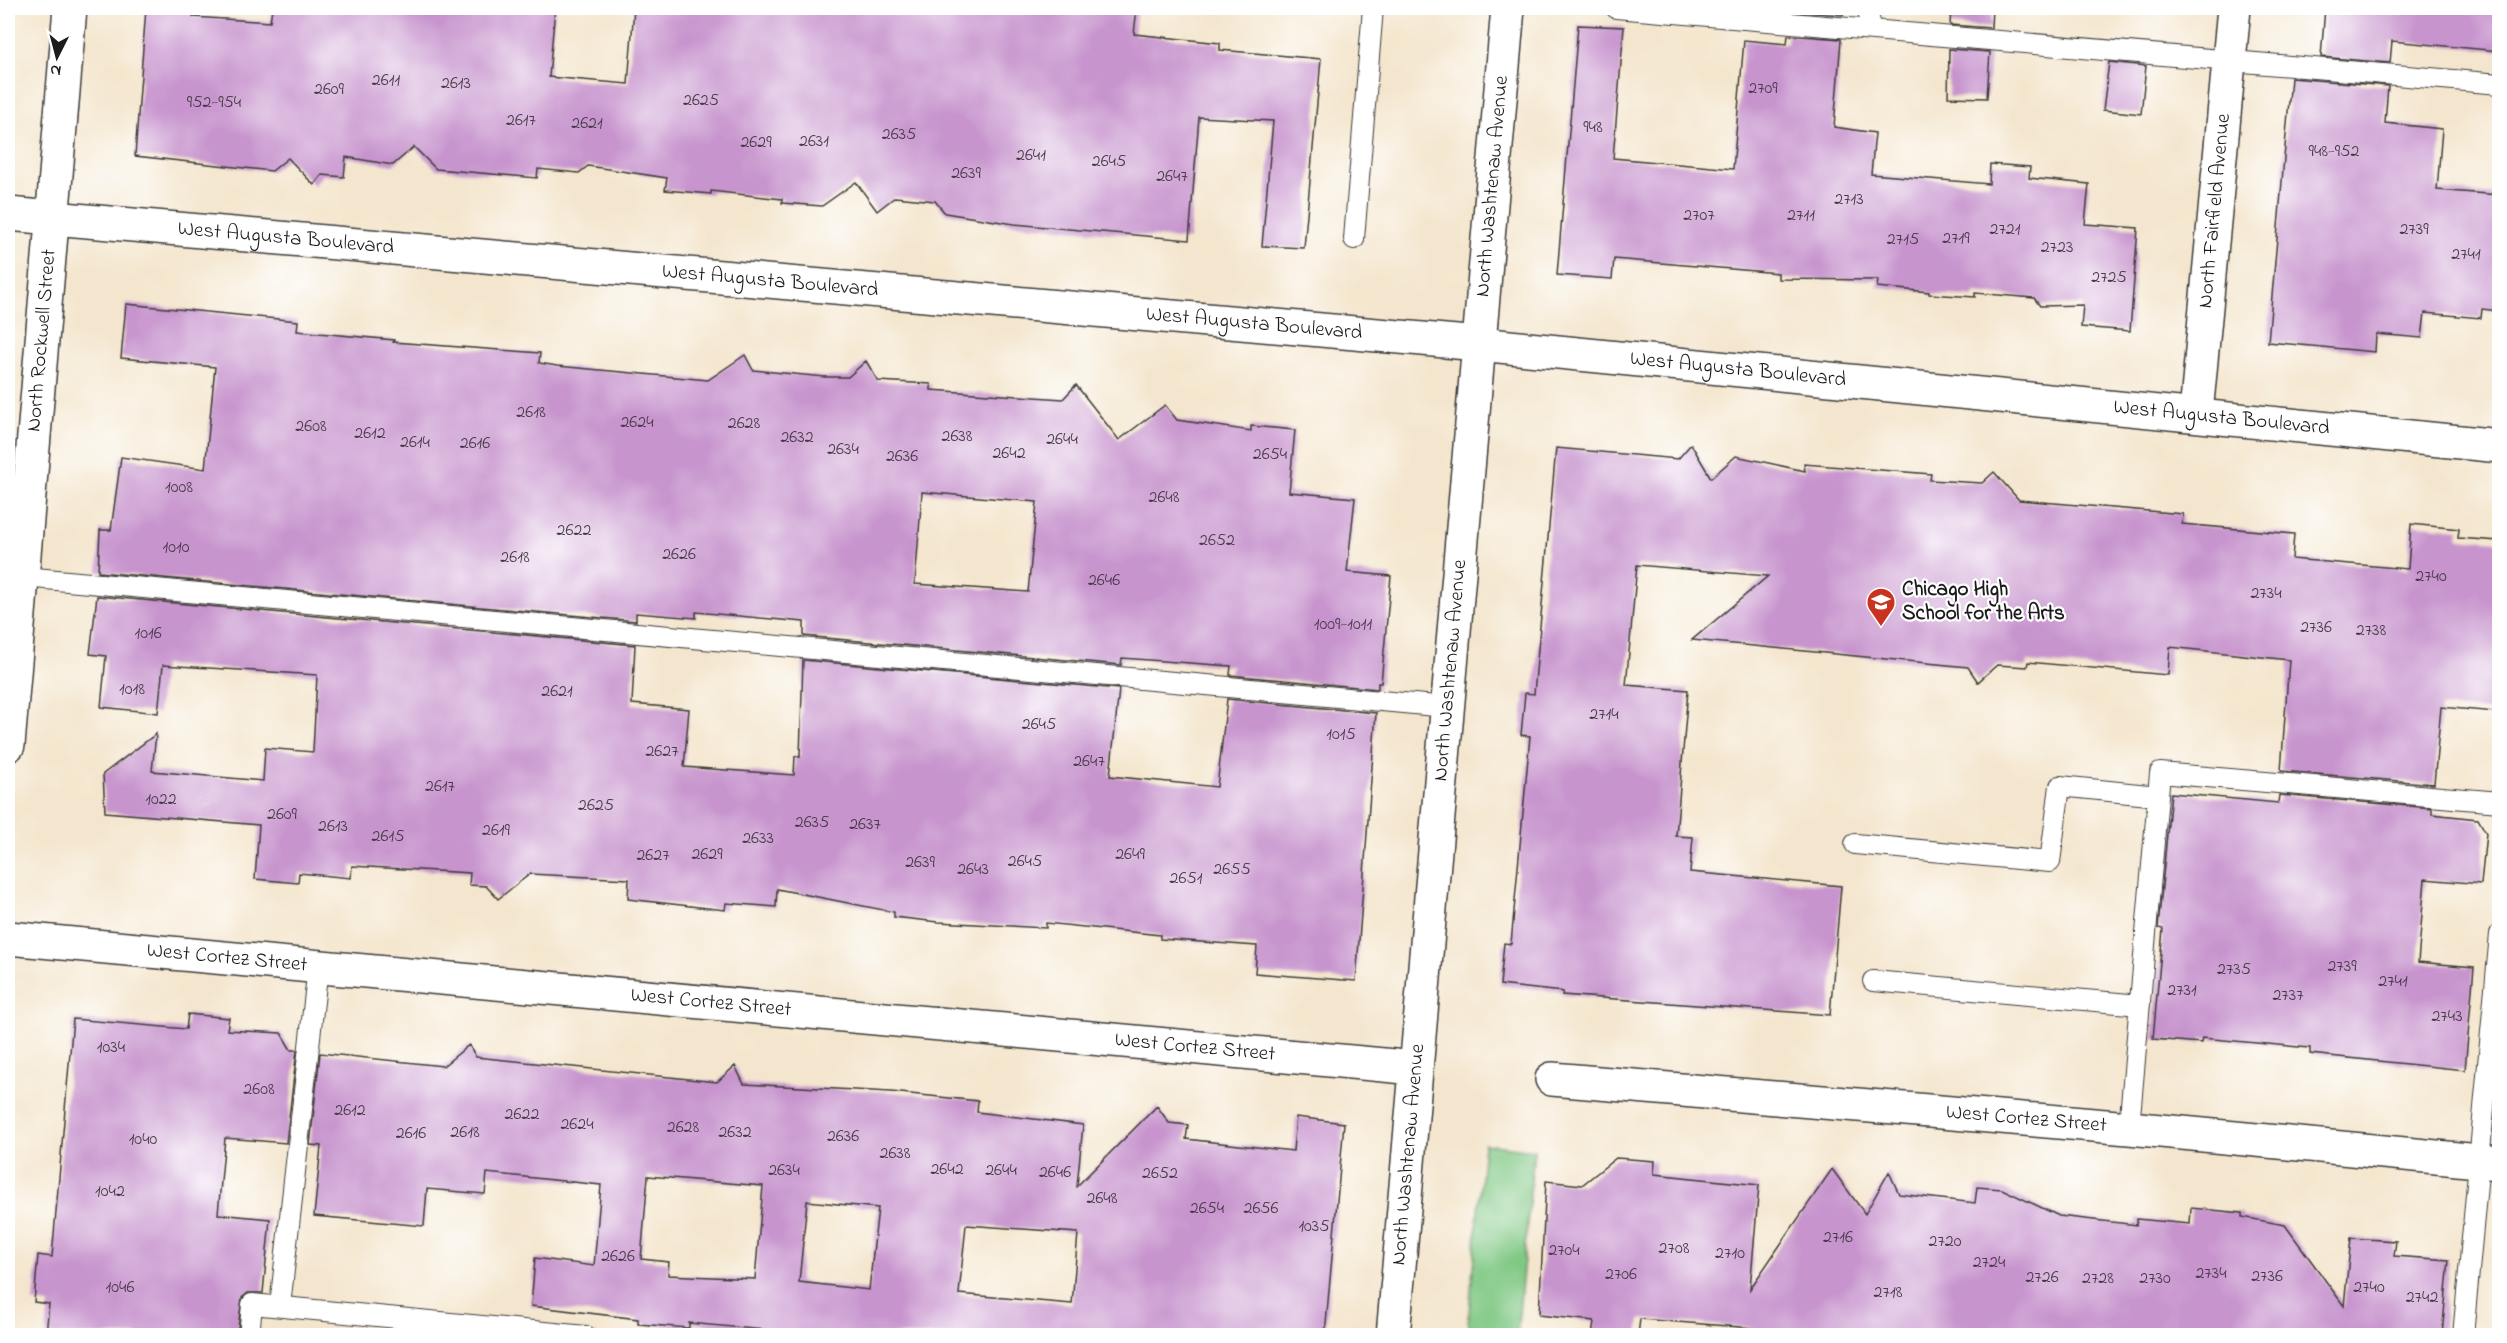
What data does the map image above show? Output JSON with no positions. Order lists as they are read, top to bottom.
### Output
{
  "streets": {
    "street": [
      "North Washtenaw Avenue",
      "North Fairfield Avenue",
      "West Augusta Boulevard",
      "North Rockwell Street",
      "West Cortez Street"
    ]
  },
  "crossings": [
    ["North Washtenaw Avenue", "West Augusta Boulevard"],
    ["North Washtenaw Avenue", "West Cortez Street"],
    ["North Fairfield Avenue", "West Augusta Boulevard"],
    ["West Augusta Boulevard", "North Rockwell Street"]
  ],
  "places": {
    "school or university": ["Chicago High School for the Arts"]
  },
  "house_numbers": [
    "2611",
    "2613",
    "2709",
    "2609",
    "2625",
    "952-954",
    "2617",
    "2621",
    "948",
    "2635",
    "2631",
    "2629",
    "948-952",
    "2641",
    "2645",
    "2639",
    "2647",
    "2713",
    "2707",
    "2711",
    "2721",
    "2739",
    "2719",
    "2715",
    "2723",
    "2741",
    "2725",
    "2618",
    "2624",
    "2628",
    "2608",
    "2612",
    "2638",
    "2632",
    "2644",
    "2614",
    "2616",
    "2634",
    "2642",
    "2654",
    "2636",
    "1008",
    "2648",
    "2622",
    "2652",
    "1010",
    "2626",
    "2618",
    "2740",
    "2646",
    "2734",
    "1009-1011",
    "2736",
    "2738",
    "1016",
    "1018",
    "2621",
    "2714",
    "2645",
    "1015",
    "2627",
    "2647",
    "2617",
    "1022",
    "2625",
    "2609",
    "2635",
    "2637",
    "2613",
    "2619",
    "2615",
    "2633",
    "2629",
    "2649",
    "2627",
    "2645",
    "2639",
    "2643",
    "2655",
    "2651",
    "2739",
    "2735",
    "2741",
    "2731",
    "2737",
    "2743",
    "1034",
    "2608",
    "2612",
    "2622",
    "2624",
    "2628",
    "2618",
    "2632",
    "2616",
    "2636",
    "1040",
    "2638",
    "2642",
    "2634",
    "2644",
    "2646",
    "2652",
    "1042",
    "2648",
    "2654",
    "2656",
    "1035",
    "2716",
    "2720",
    "2708",
    "2704",
    "2710",
    "2626",
    "2724",
    "2734",
    "2706",
    "2736",
    "2726",
    "2728",
    "2730",
    "1046",
    "2740",
    "2718",
    "2742"
  ],
  "north": "bottom"
}
